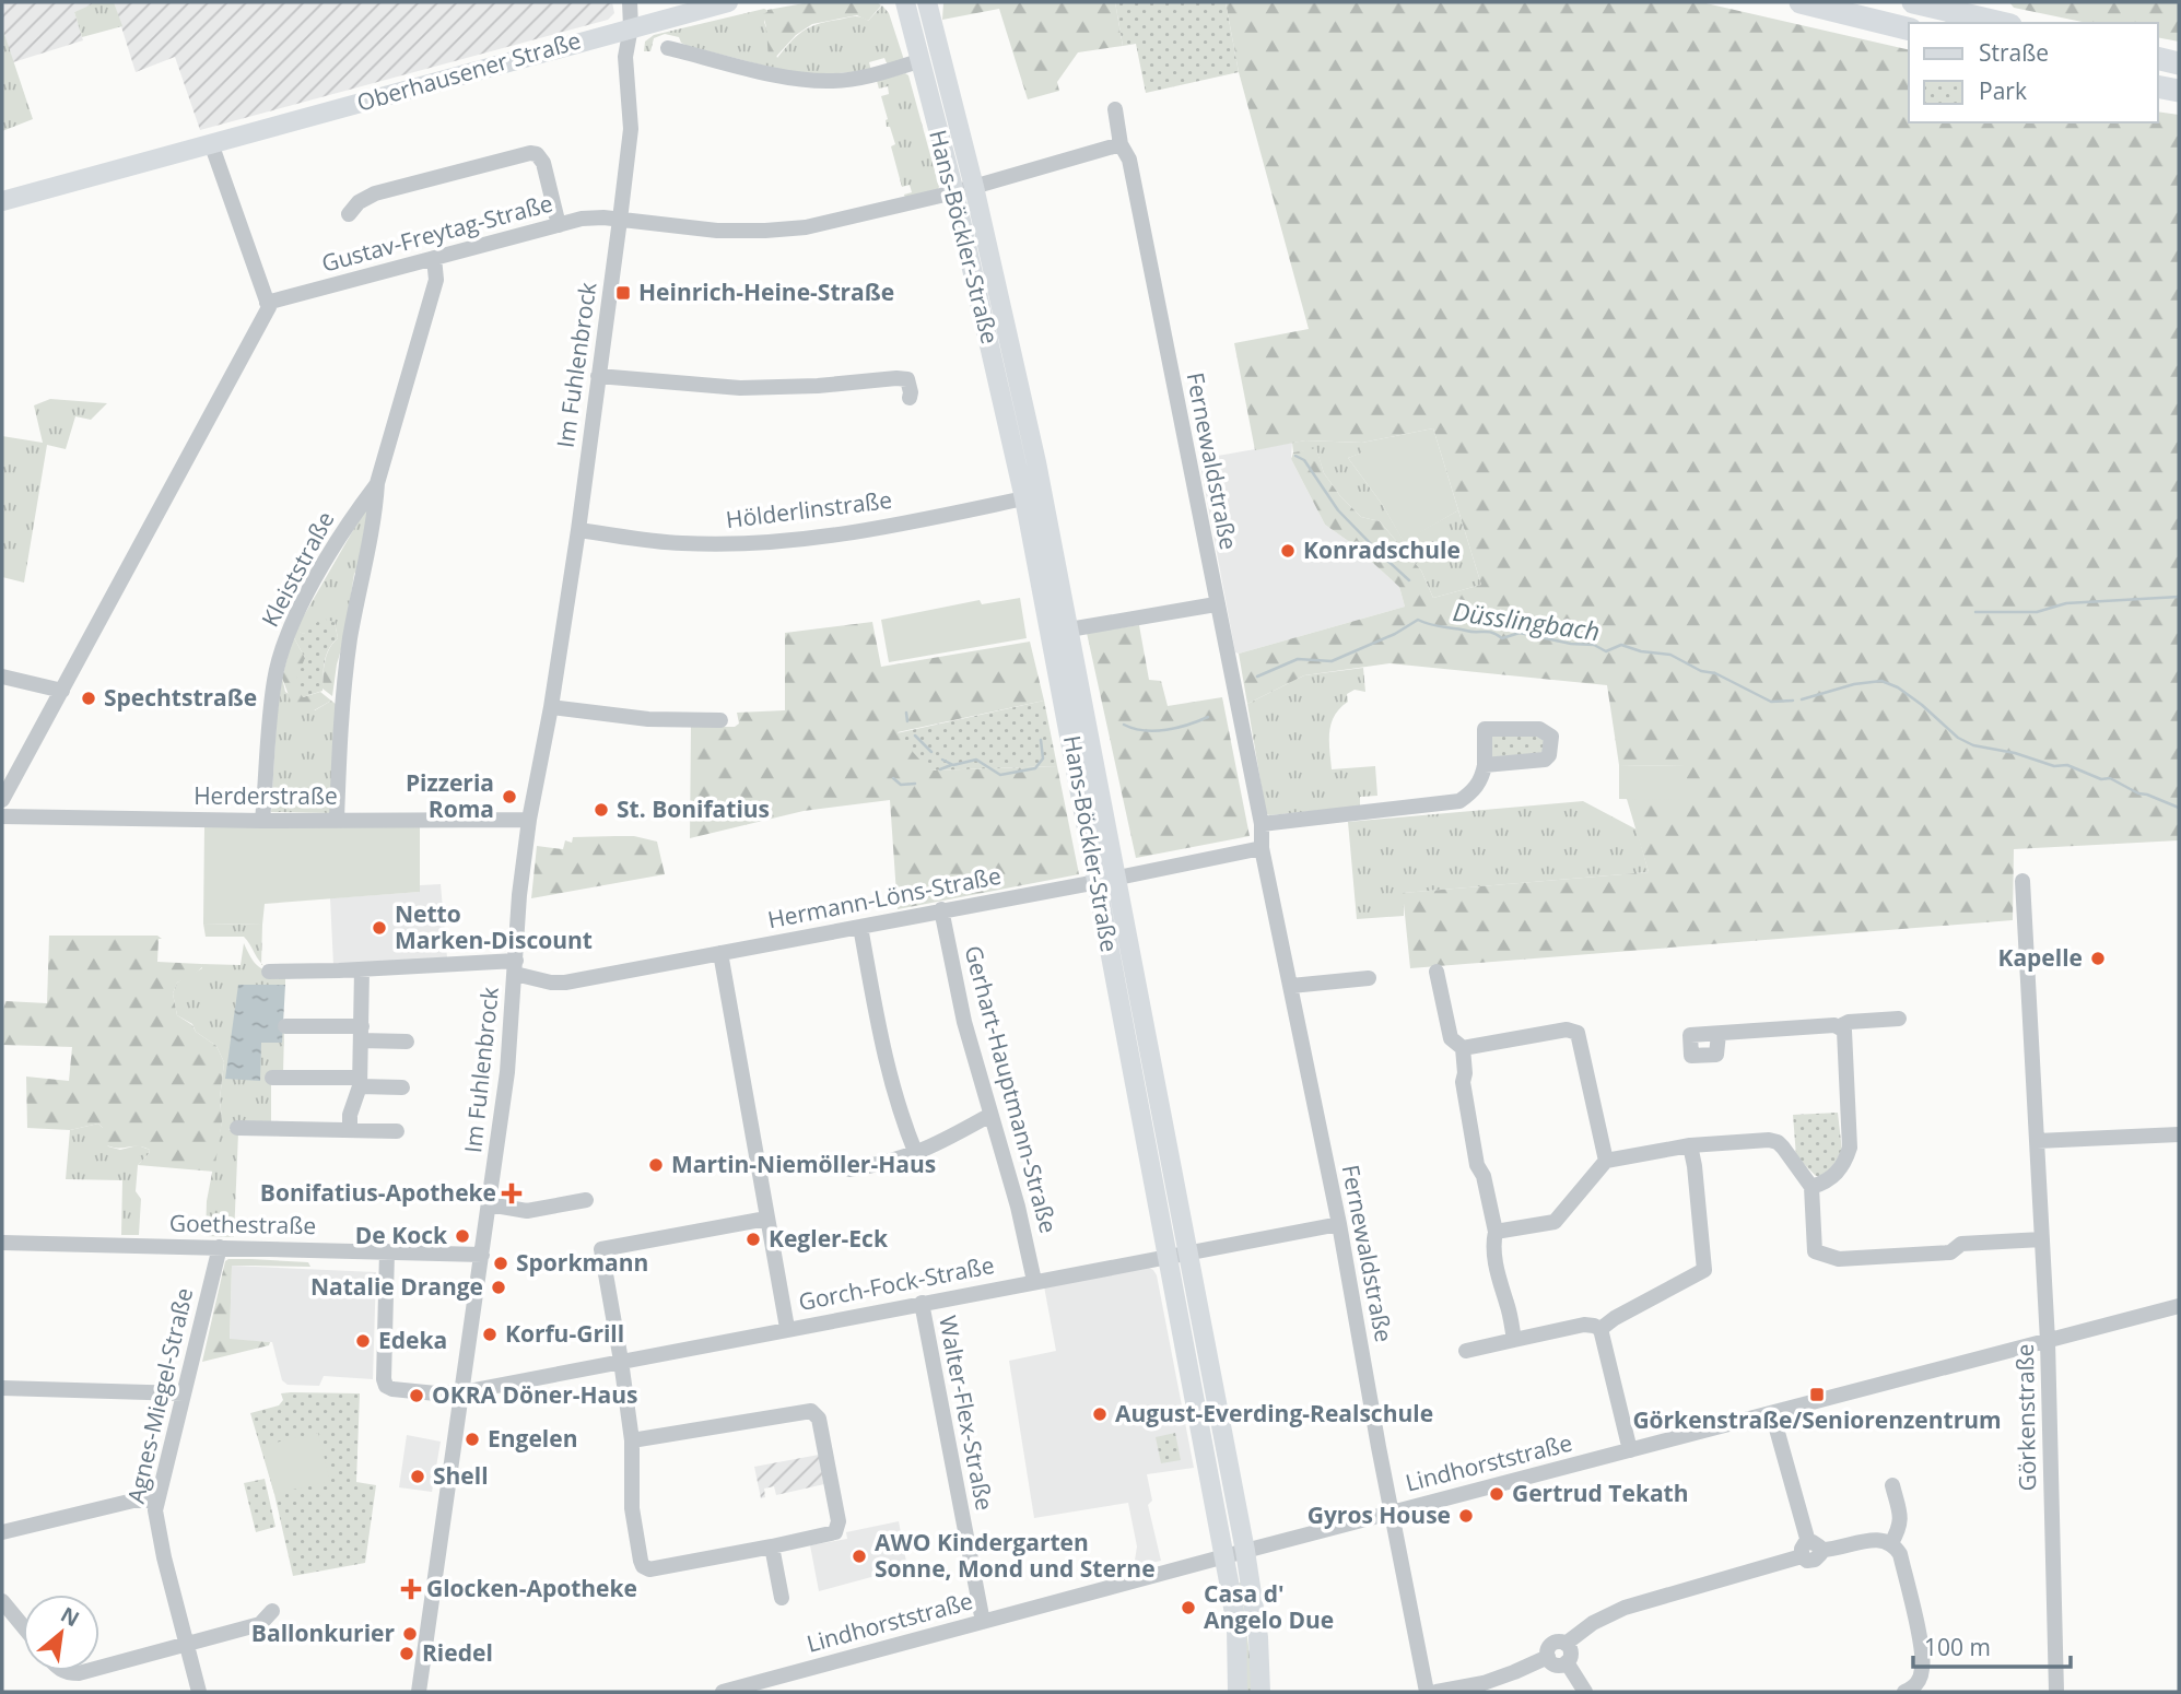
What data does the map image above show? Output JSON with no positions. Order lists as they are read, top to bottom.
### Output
{
  "streets": {
    "main road": ["Oberhausener Straße", "Hans-Böckler-Straße"],
    "street": [
      "Gustav-Freytag-Straße",
      "Im Fuhlenbrock",
      "Fernewaldstraße",
      "Hölderlinstraße",
      "Kleiststraße",
      "Herderstraße",
      "Hermann-Löns-Straße",
      "Gerhart-Hauptmann-Straße",
      "Goethestraße",
      "Gorch-Fock-Straße",
      "Agnes-Miegel-Straße",
      "Walter-Flex-Straße",
      "Görkenstraße",
      "Lindhorststraße"
    ]
  },
  "crossings": [
    ["Oberhausener Straße", "Im Fuhlenbrock"],
    ["Gustav-Freytag-Straße", "Hans-Böckler-Straße"],
    ["Gustav-Freytag-Straße", "Im Fuhlenbrock"],
    ["Gustav-Freytag-Straße", "Fernewaldstraße"],
    ["Gustav-Freytag-Straße", "Kleiststraße"],
    ["Hans-Böckler-Straße", "Hölderlinstraße"],
    ["Hans-Böckler-Straße", "Hermann-Löns-Straße"],
    ["Hans-Böckler-Straße", "Gorch-Fock-Straße"],
    ["Hans-Böckler-Straße", "Lindhorststraße"],
    ["Im Fuhlenbrock", "Hölderlinstraße"],
    ["Im Fuhlenbrock", "Herderstraße"],
    ["Im Fuhlenbrock", "Hermann-Löns-Straße"],
    ["Im Fuhlenbrock", "Goethestraße"],
    ["Im Fuhlenbrock", "Gorch-Fock-Straße"],
    ["Fernewaldstraße", "Hermann-Löns-Straße"],
    ["Fernewaldstraße", "Gorch-Fock-Straße"],
    ["Fernewaldstraße", "Lindhorststraße"],
    ["Kleiststraße", "Herderstraße"],
    ["Hermann-Löns-Straße", "Gerhart-Hauptmann-Straße"],
    ["Gerhart-Hauptmann-Straße", "Gorch-Fock-Straße"],
    ["Goethestraße", "Agnes-Miegel-Straße"],
    ["Gorch-Fock-Straße", "Walter-Flex-Straße"],
    ["Walter-Flex-Straße", "Lindhorststraße"],
    ["Görkenstraße", "Lindhorststraße"]
  ],
  "water": ["Düsslingbach"],
  "places": {
    "transit": ["Heinrich-Heine-Straße", "Görkenstraße/Seniorenzentrum"],
    "other": [
      "Konradschule",
      "Spechtstraße",
      "Pizzeria Roma",
      "St. Bonifatius",
      "Netto Marken-Discount",
      "Kapelle",
      "Martin-Niemöller-Haus",
      "De Kock",
      "Kegler-Eck",
      "Sporkmann",
      "Natalie Drange",
      "Korfu-Grill",
      "Edeka",
      "OKRA Döner-Haus",
      "August-Everding-Realschule",
      "Engelen",
      "Shell",
      "Gertrud Tekath",
      "Gyros House",
      "AWO Kindergarten Sonne, Mond und Sterne",
      "Casa d' Angelo Due",
      "Ballonkurier",
      "Riedel"
    ],
    "health": ["Bonifatius-Apotheke", "Glocken-Apotheke"]
  },
  "legend": ["Straße", "Park"],
  "scale_bar": "100 m",
  "north": "top right"
}
